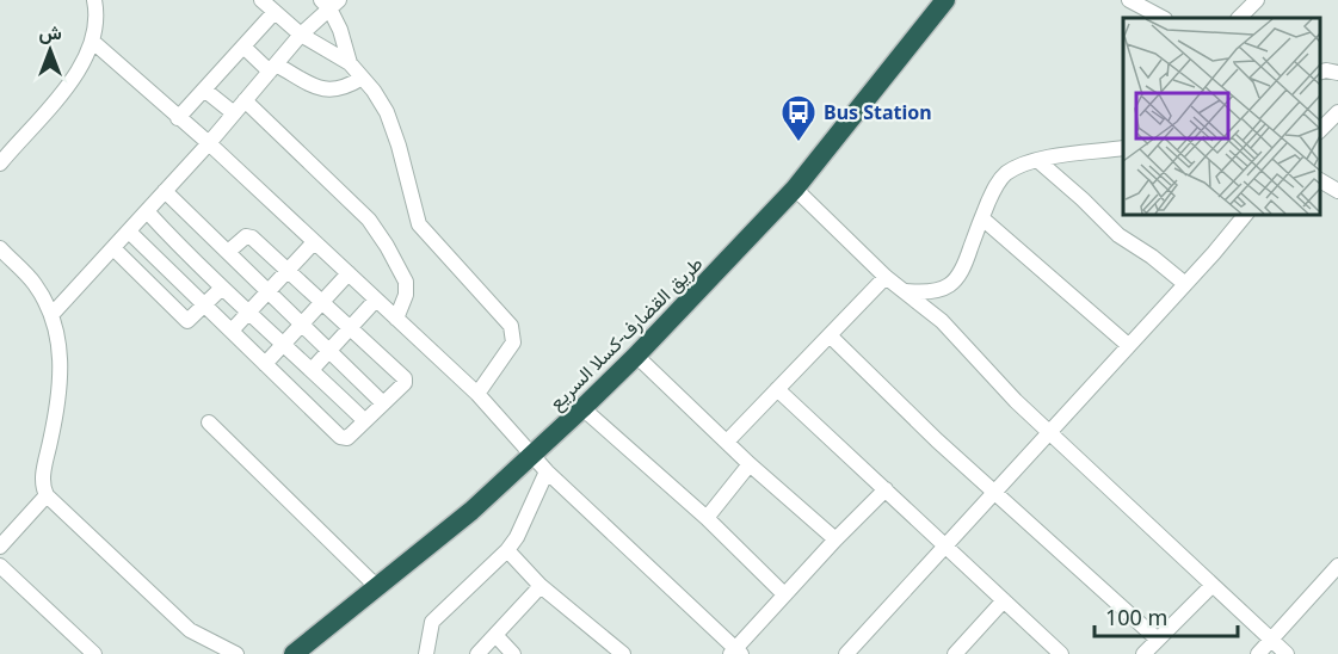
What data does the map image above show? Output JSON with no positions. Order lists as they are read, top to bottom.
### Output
{
  "streets": {
    "highway": ["طريق القضارف-كسلا السريع"]
  },
  "places": {
    "bus stop": ["Bus Station"]
  },
  "scale_bar": "100 m",
  "north": "top"
}
